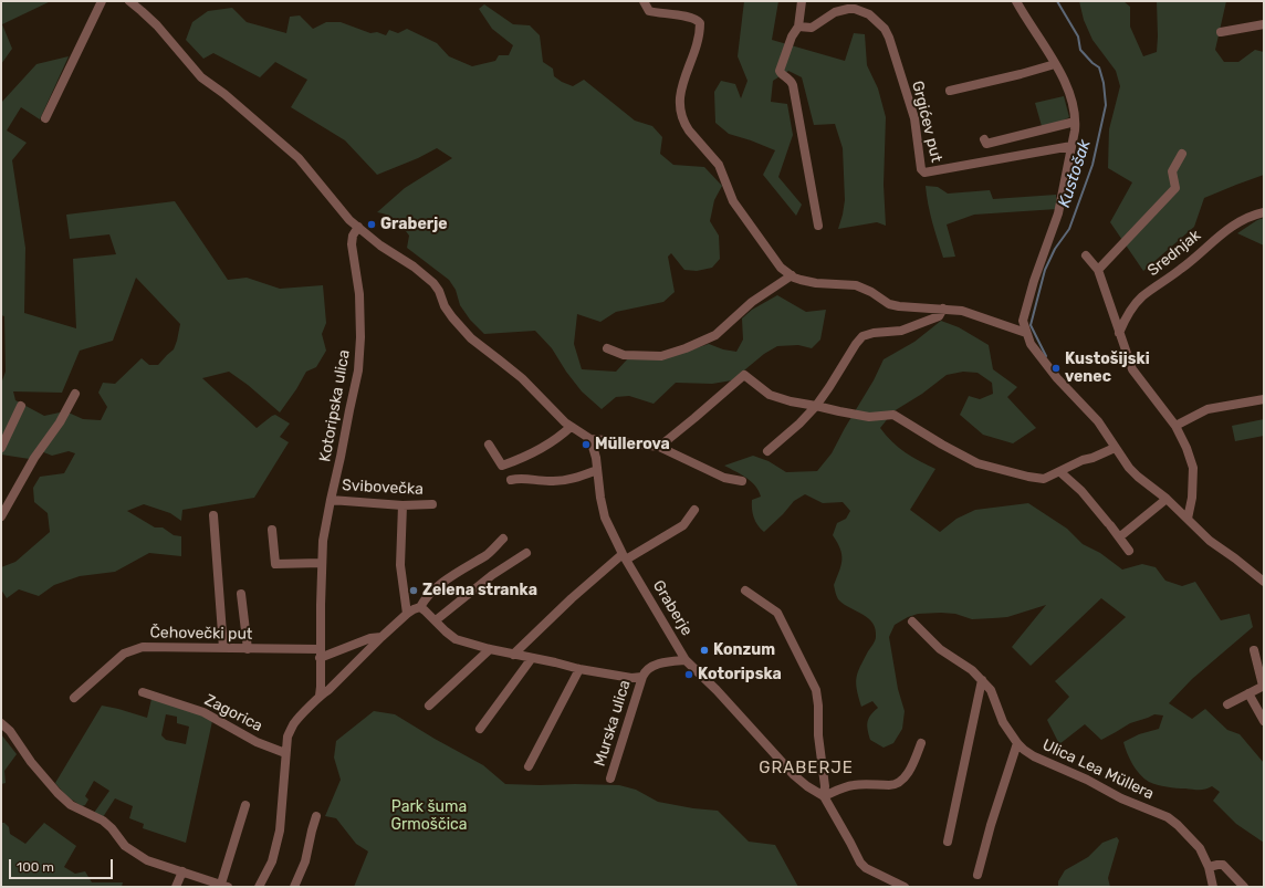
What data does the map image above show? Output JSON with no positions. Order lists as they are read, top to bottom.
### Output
{
  "streets": {
    "street": [
      "Grgićev put",
      "Srednjak",
      "Kotoripska ulica",
      "Svibovečka",
      "Graberje",
      "Čehovečki put",
      "Zagorica",
      "Murska ulica",
      "Ulica Lea Müllera"
    ]
  },
  "crossings": [
    ["Kotoripska ulica", "Svibovečka"],
    ["Kotoripska ulica", "Čehovečki put"]
  ],
  "districts": ["GRABERJE"],
  "water": ["Kustošak"],
  "parks": ["Park šuma Grmoščica"],
  "places": [
    "Graberje",
    "Kustošijski venec",
    "Müllerova",
    "Zelena stranka",
    "Konzum",
    "Kotoripska"
  ],
  "scale_bar": "100 m"
}
